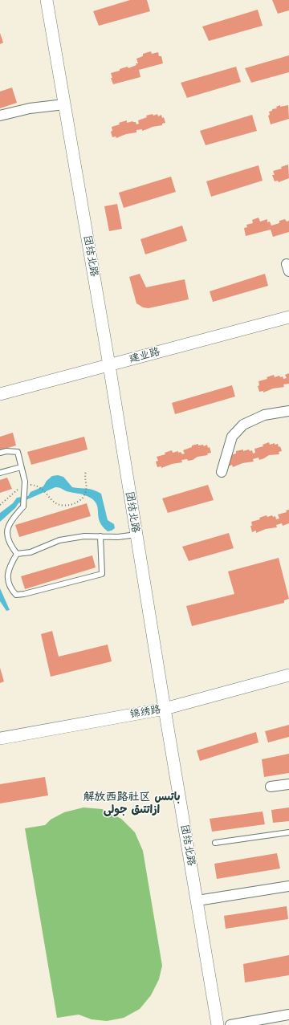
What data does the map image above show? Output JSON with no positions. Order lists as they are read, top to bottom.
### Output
{
  "streets": {
    "street": ["团结北路", "建业路", "锦绣路"]
  },
  "crossings": [
    ["团结北路", "建业路"],
    ["团结北路", "锦绣路"]
  ],
  "districts": ["解放西路社区 باتىس ازاتتىق جولى"]
}
